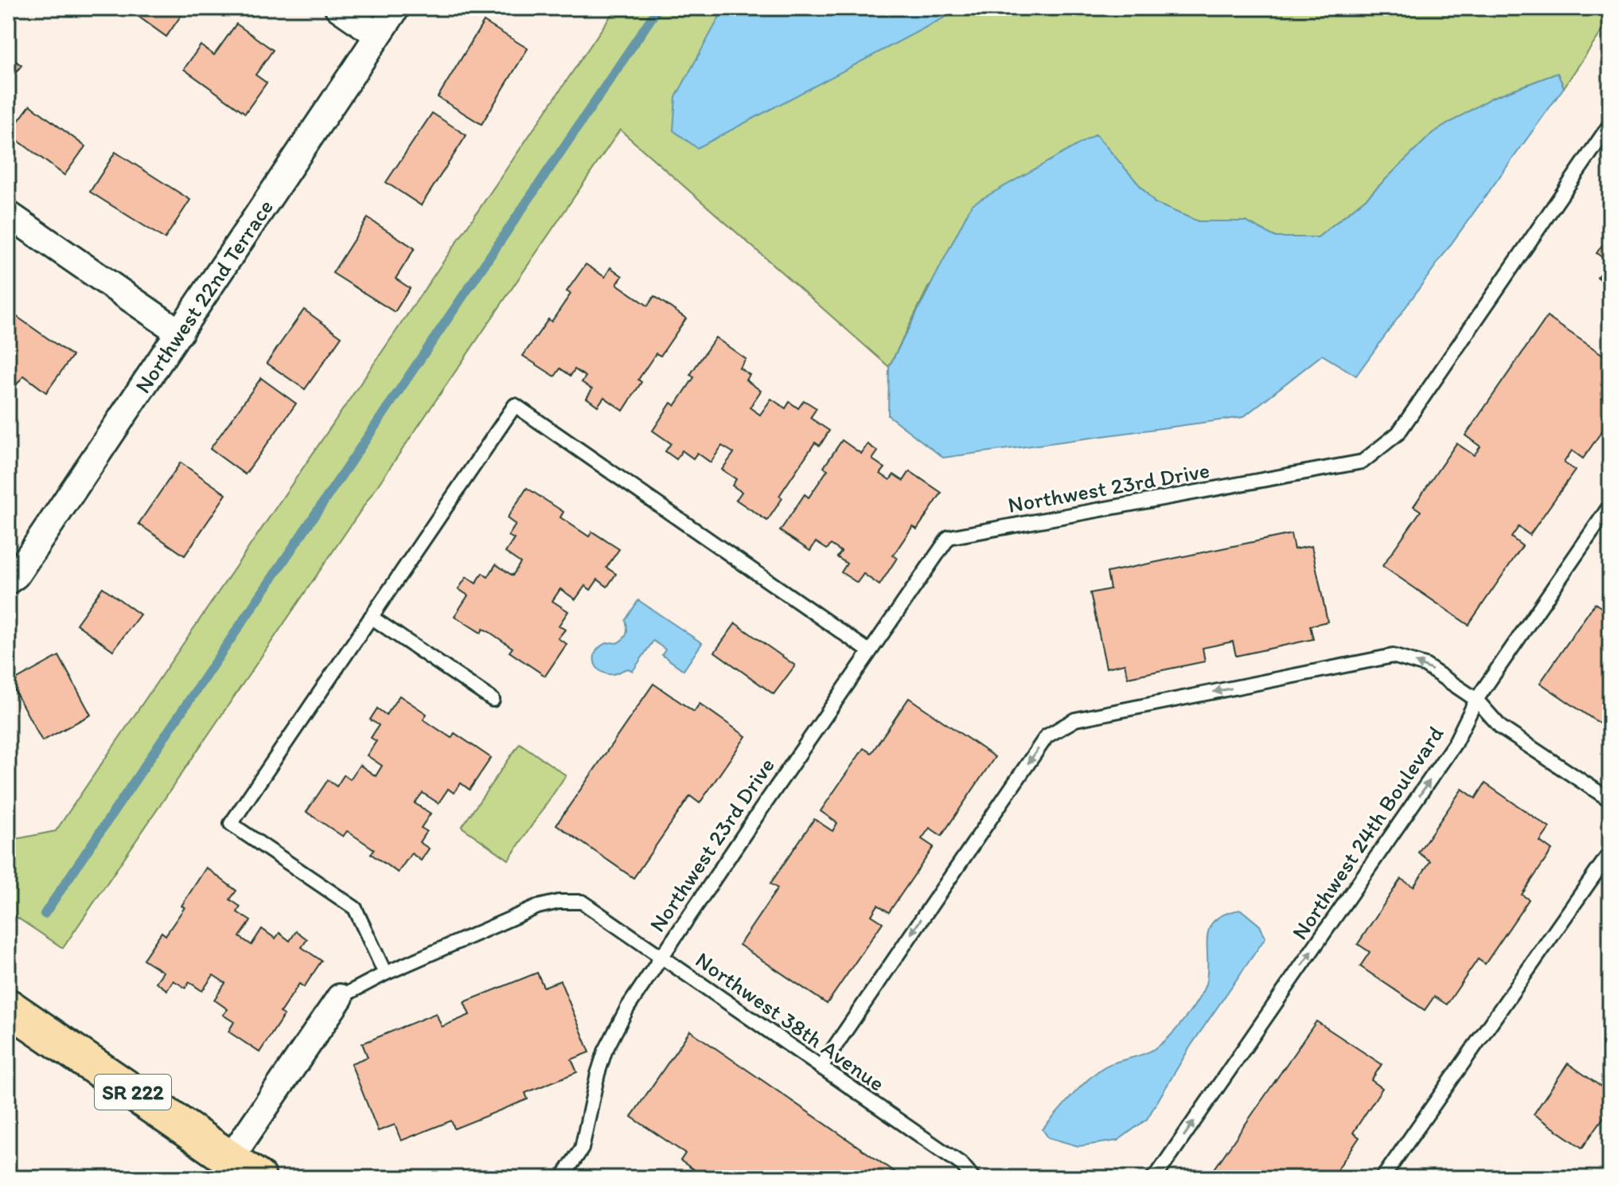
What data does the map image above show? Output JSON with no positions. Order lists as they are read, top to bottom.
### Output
{
  "streets": {
    "main road": ["SR 222"],
    "street": ["Northwest 22nd Terrace"],
    "lane": ["Northwest 23rd Drive", "Northwest 24th Boulevard", "Northwest 38th Avenue"]
  },
  "crossings": [
    ["Northwest 23rd Drive", "Northwest 38th Avenue"]
  ],
  "one_way": ["Northwest 24th Boulevard"]
}
